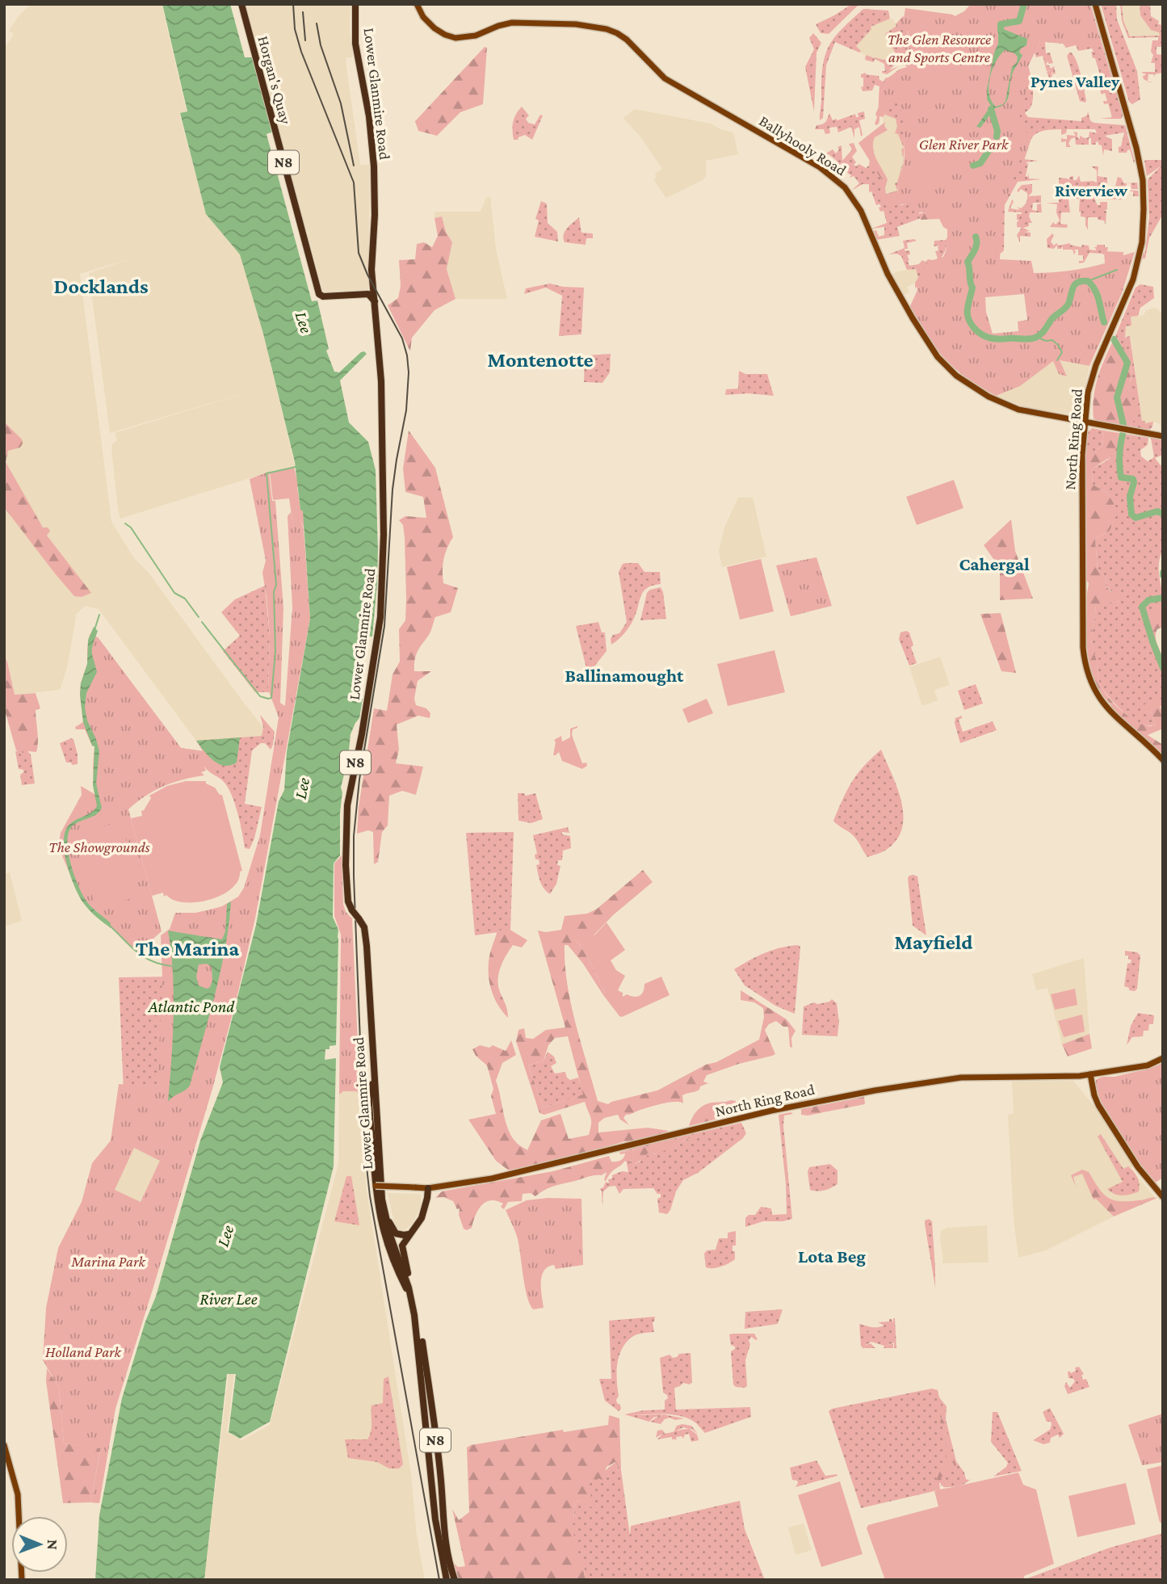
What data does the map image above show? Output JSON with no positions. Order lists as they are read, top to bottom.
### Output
{
  "streets": {
    "highway": ["Horgan's Quay", "Lower Glanmire Road", "N8"],
    "main road": ["Ballyhooly Road", "North Ring Road"]
  },
  "crossings": [
    ["Horgan's Quay", "N8"],
    ["Lower Glanmire Road", "N8"],
    ["Ballyhooly Road", "North Ring Road"],
    ["N8", "North Ring Road"]
  ],
  "districts": [
    "Pynes Valley",
    "Riverview",
    "Docklands",
    "Montenotte",
    "Cahergal",
    "Ballinamought",
    "Mayfield",
    "The Marina",
    "Lota Beg"
  ],
  "water": ["Lee", "Atlantic Pond", "River Lee"],
  "parks": [
    "The Glen Resource and Sports Centre",
    "Glen River Park",
    "The Showgrounds",
    "Marina Park",
    "Holland Park"
  ],
  "north": "right"
}
